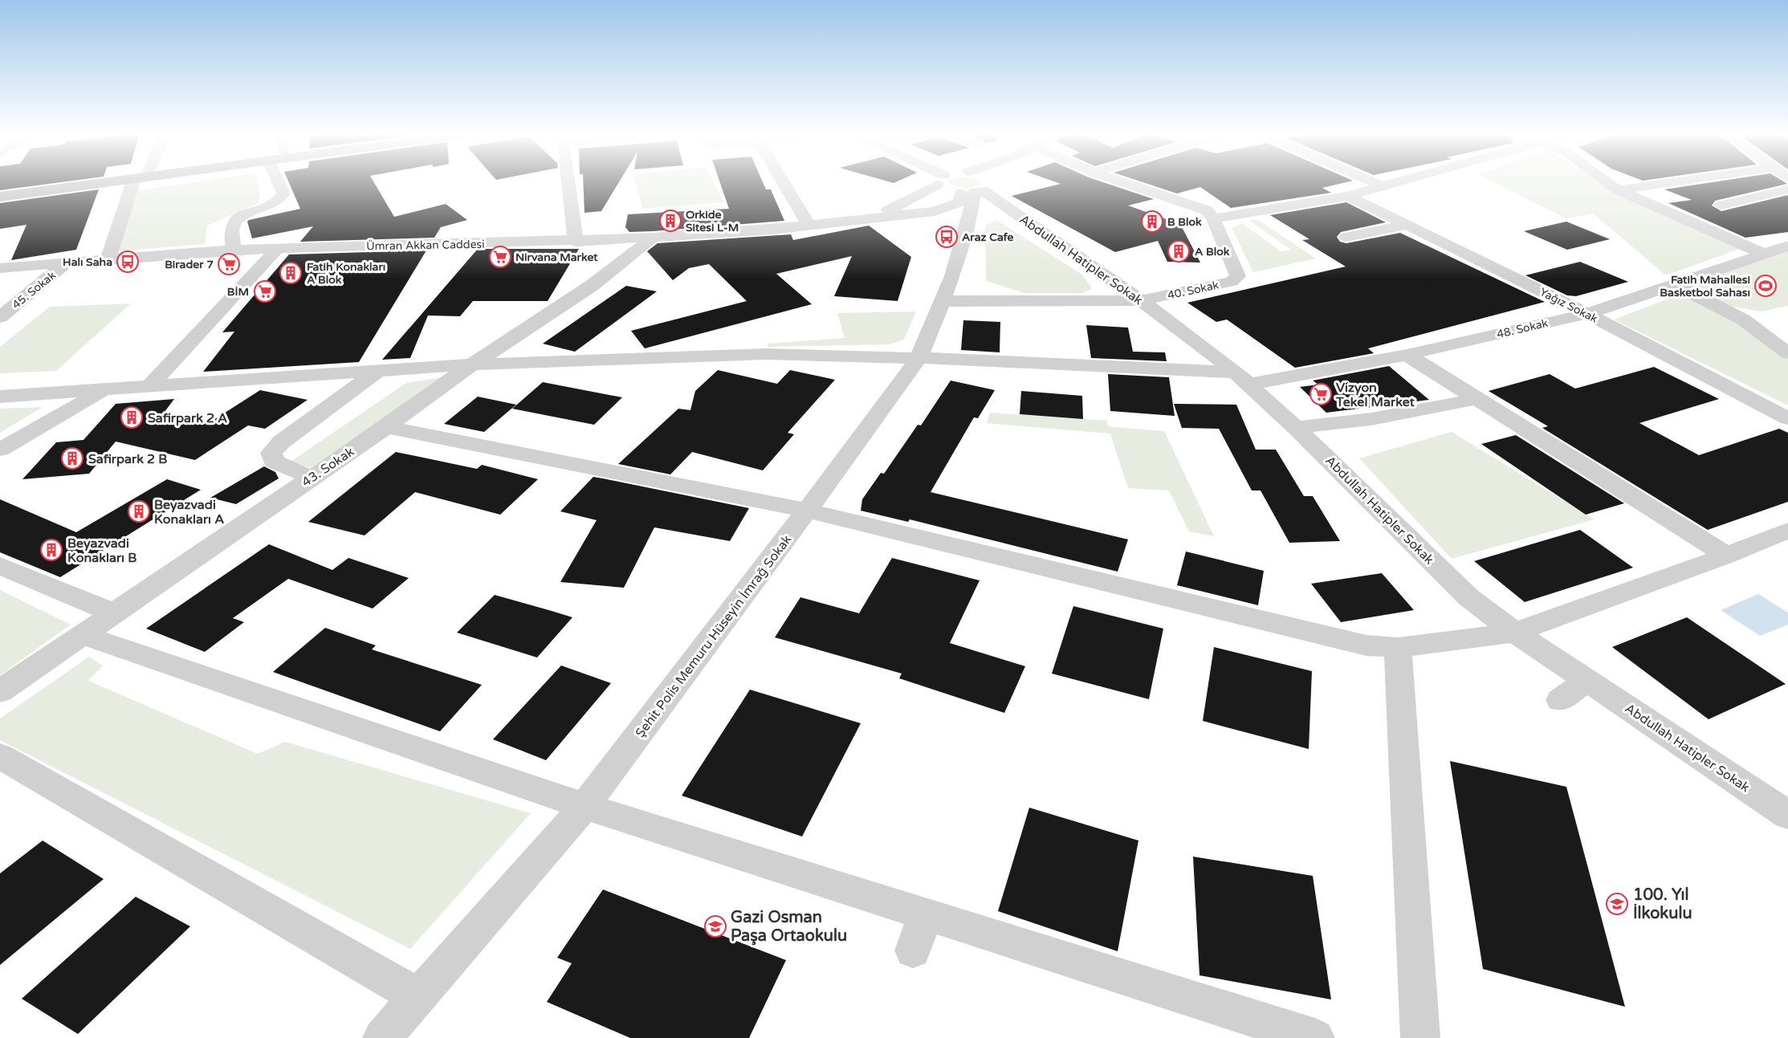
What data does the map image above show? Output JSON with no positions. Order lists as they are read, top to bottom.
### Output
{
  "streets": {
    "street": [
      "Ümran Akkan Caddesi",
      "Abdullah Hatipler Sokak",
      "45. Sokak",
      "40. Sokak",
      "Yağız Sokak",
      "48. Sokak",
      "43. Sokak",
      "Şehit Polis Memuru Hüseyin İmrağ Sokak"
    ]
  },
  "crossings": [
    ["Ümran Akkan Caddesi", "45. Sokak"],
    ["Ümran Akkan Caddesi", "43. Sokak"],
    ["Abdullah Hatipler Sokak", "40. Sokak"],
    ["Abdullah Hatipler Sokak", "48. Sokak"],
    ["Abdullah Hatipler Sokak", "Şehit Polis Memuru Hüseyin İmrağ Sokak"],
    ["Yağız Sokak", "48. Sokak"],
    ["48. Sokak", "43. Sokak"],
    ["48. Sokak", "Şehit Polis Memuru Hüseyin İmrağ Sokak"]
  ],
  "places": {
    "building": [
      "Orkide Sitesi L-M",
      "B Blok",
      "A Blok",
      "Fatih Konakları A Blok",
      "Safirpark 2 A",
      "Safirpark 2 B",
      "Beyazvadi Konakları A",
      "Beyazvadi Konakları B"
    ],
    "bus stop": ["Araz Cafe", "Halı Saha"],
    "supermarket": [
      "Nirvana Market",
      "Birader 7",
      "BİM",
      "Vizyon Tekel Market"
    ],
    "sports": ["Fatih Mahallesi Basketbol Sahası"],
    "school or university": ["100. Yıl İlkokulu", "Gazi Osman Paşa Ortaokulu"]
  }
}
